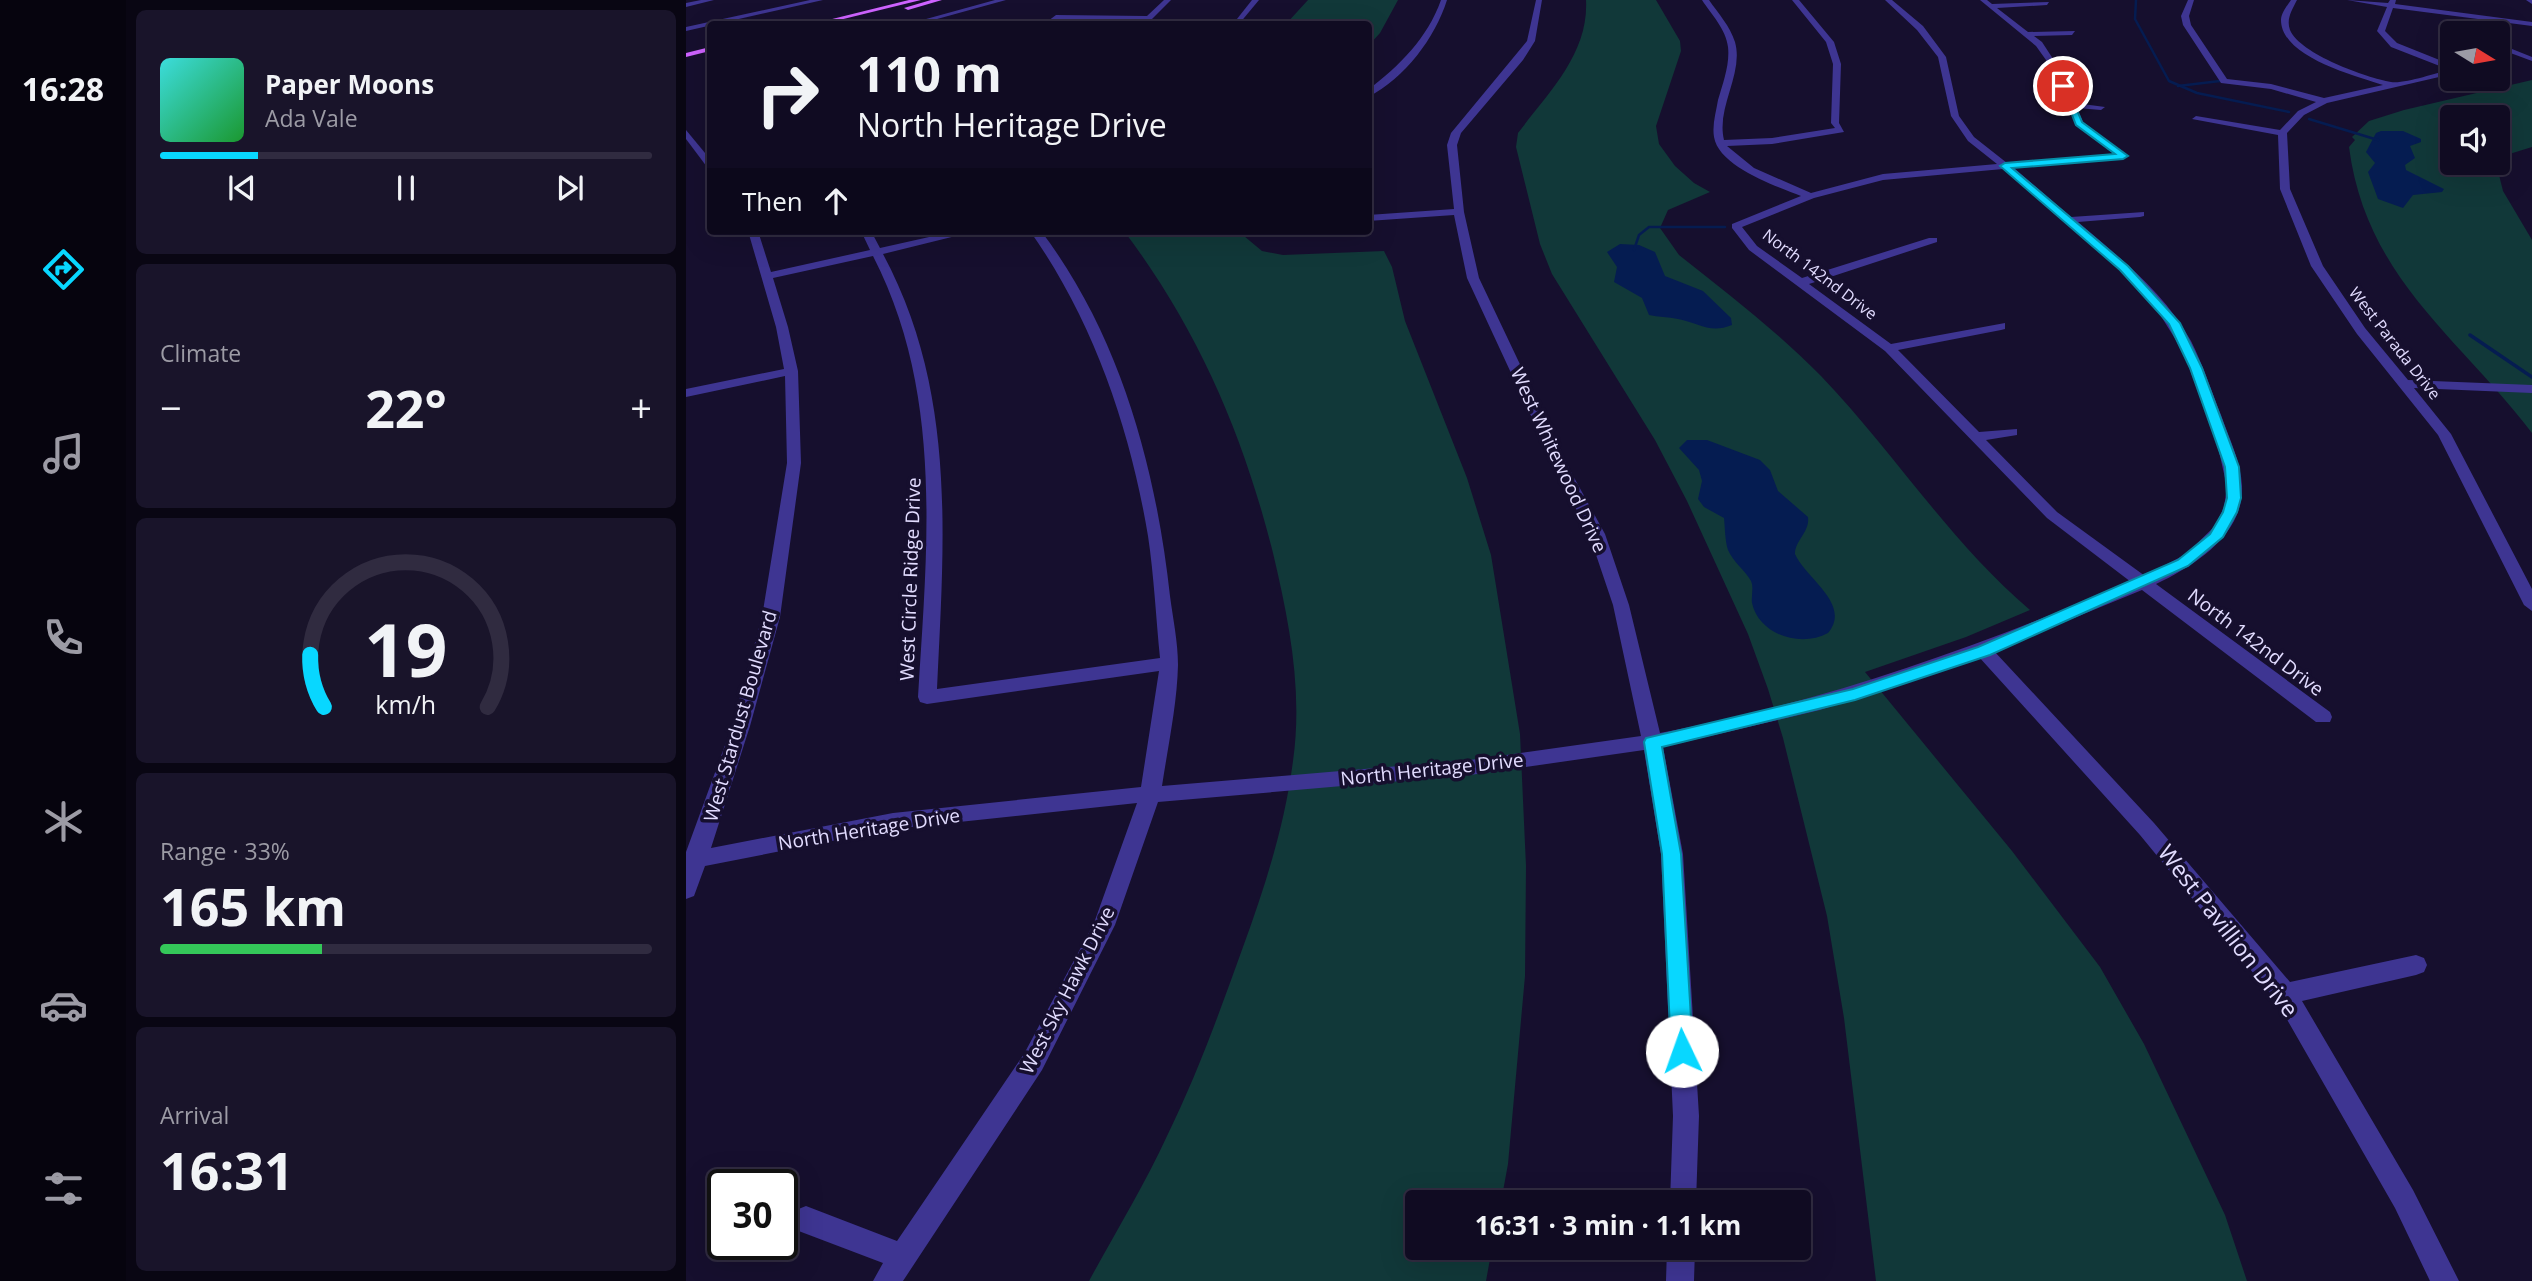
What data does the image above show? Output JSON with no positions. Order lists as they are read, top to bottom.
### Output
{
  "streets": {
    "street": [
      "North 142nd Drive",
      "West Parada Drive",
      "West Whitewood Drive",
      "West Circle Ridge Drive",
      "West Stardust Boulevard",
      "North Heritage Drive",
      "West Pavillion Drive",
      "West Sky Hawk Drive"
    ]
  },
  "crossings": [
    ["North 142nd Drive", "North Heritage Drive"],
    ["West Whitewood Drive", "North Heritage Drive"],
    ["West Circle Ridge Drive", "West Sky Hawk Drive"],
    ["West Stardust Boulevard", "North Heritage Drive"],
    ["North Heritage Drive", "West Pavillion Drive"],
    ["North Heritage Drive", "West Sky Hawk Drive"]
  ],
  "north": "right",
  "page": {
    "tabs": "16:28",
    "turn": ["110 m", "North Heritage Drive"],
    "song": ["Paper Moons", "Ada Vale"],
    "then": "Then",
    "tile": [
      "Climate",
      ["Range · 33%", "165 km"],
      ["Arrival", "16:31"]
    ],
    "heat": ["−", "22°", "+"],
    "limit": "30",
    "trip": "16:31 · 3 min · 1.1 km",
    "gauge": ["19", "km/h"]
  }
}
